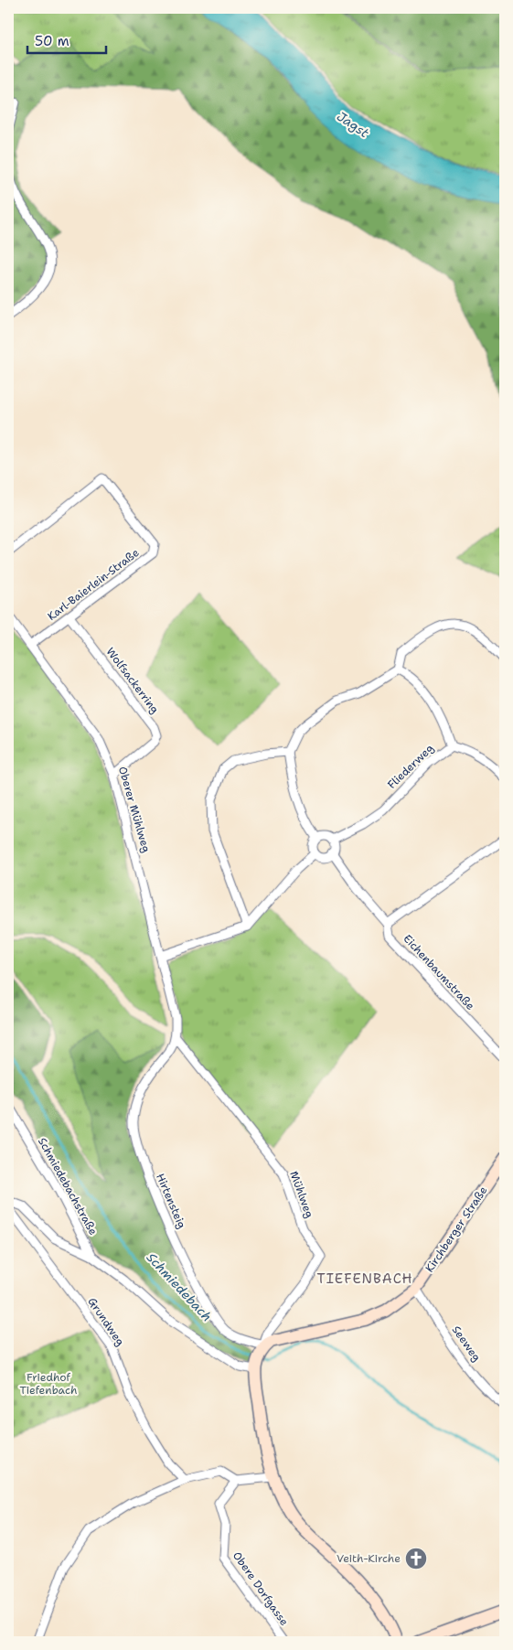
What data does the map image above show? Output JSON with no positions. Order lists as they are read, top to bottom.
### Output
{
  "streets": {
    "main road": ["Kirchberger Straße"],
    "street": [
      "Karl-Baierlein-Straße",
      "Wolfsackerring",
      "Fliederweg",
      "Oberer Mühlweg",
      "Eichenbaumstraße",
      "Schmiedebachstraße",
      "Mühlweg",
      "Hirtensteig",
      "Grundweg",
      "Seeweg",
      "Obere Dorfgasse"
    ]
  },
  "crossings": [
    ["Karl-Baierlein-Straße", "Wolfsackerring"],
    ["Karl-Baierlein-Straße", "Oberer Mühlweg"],
    ["Wolfsackerring", "Oberer Mühlweg"],
    ["Fliederweg", "Eichenbaumstraße"],
    ["Oberer Mühlweg", "Mühlweg"],
    ["Oberer Mühlweg", "Hirtensteig"],
    ["Mühlweg", "Hirtensteig"],
    ["Mühlweg", "Kirchberger Straße"],
    ["Hirtensteig", "Kirchberger Straße"],
    ["Kirchberger Straße", "Seeweg"]
  ],
  "districts": ["TIEFENBACH"],
  "water": ["Jagst", "Schmiedebach"],
  "parks": ["Friedhof Tiefenbach"],
  "places": {
    "church": ["Veith-Kirche"]
  },
  "scale_bar": "50 m"
}
